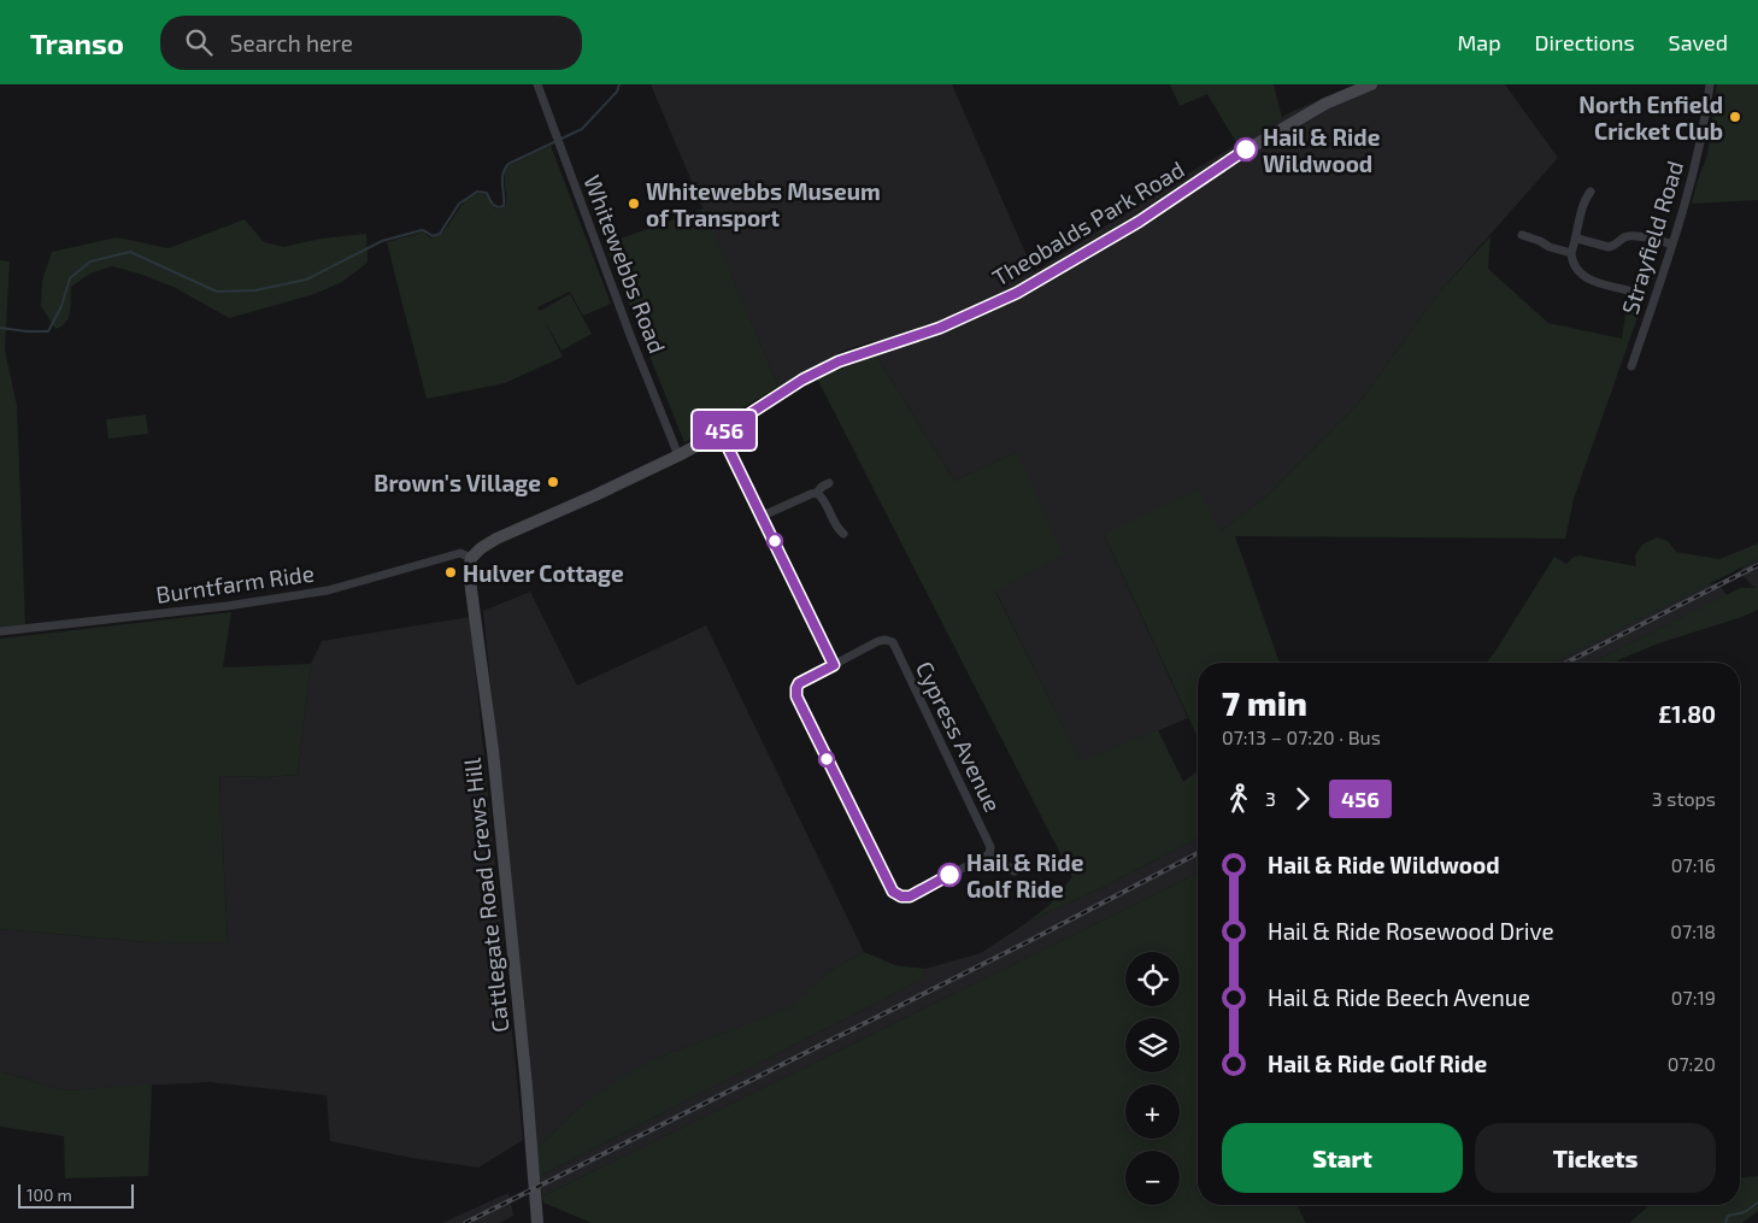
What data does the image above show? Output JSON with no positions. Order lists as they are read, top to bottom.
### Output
{
  "streets": {
    "street": [
      "Theobalds Park Road",
      "Strayfield Road",
      "Whitewebbs Road",
      "Burntfarm Ride",
      "Cypress Avenue",
      "Cattlegate Road Crews Hill"
    ]
  },
  "crossings": [
    ["Theobalds Park Road", "Whitewebbs Road"],
    ["Theobalds Park Road", "Burntfarm Ride"],
    ["Theobalds Park Road", "Cattlegate Road Crews Hill"],
    ["Burntfarm Ride", "Cattlegate Road Crews Hill"]
  ],
  "places": [
    "North Enfield Cricket Club",
    "Hail & Ride Wildwood",
    "Whitewebbs Museum of Transport",
    "Brown's Village",
    "Hulver Cottage",
    "Hail & Ride Golf Ride"
  ],
  "lines": ["bus line 456"],
  "scale_bar": "100 m",
  "page": {
    "header": "Transo",
    "search": "Search here",
    "nav": ["Map", "Directions", "Saved"],
    "on_map": "456",
    "heading": ["7 min", "07:13 – 07:20 · Bus", "£1.80"],
    "legs": ["3", "456", "3 stops"],
    "list": [
      {
        "name": "Hail & Ride Wildwood",
        "value": "07:16"
      },
      {
        "name": "Hail & Ride Rosewood Drive",
        "value": "07:18"
      },
      {
        "name": "Hail & Ride Beech Avenue",
        "value": "07:19"
      },
      {
        "name": "Hail & Ride Golf Ride",
        "value": "07:20"
      }
    ],
    "map_buttons": ["+", "−"],
    "buttons": ["Start", "Tickets"],
    "scale": "100 m"
  }
}
